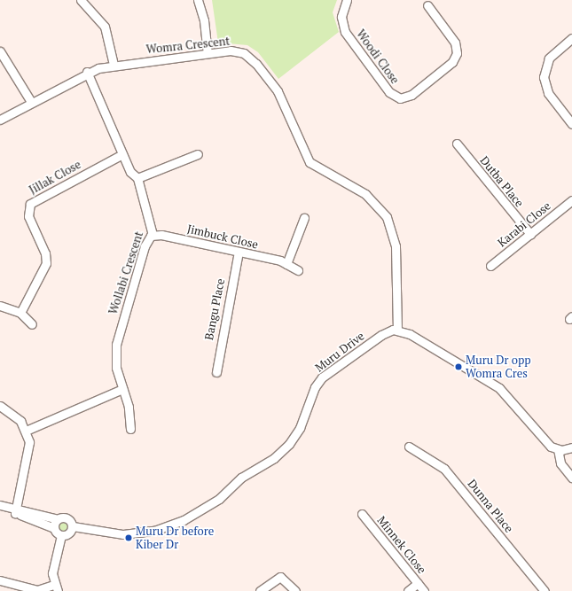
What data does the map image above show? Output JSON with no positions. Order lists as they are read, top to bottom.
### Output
{
  "streets": {
    "street": [
      "Womra Crescent",
      "Woodi Close",
      "Jillak Close",
      "Dutba Place",
      "Karabi Close",
      "Jimbuck Close",
      "Wollabi Crescent",
      "Bangu Place",
      "Muru Drive",
      "Dunna Place",
      "Minnek Close"
    ]
  },
  "crossings": [
    ["Womra Crescent", "Wollabi Crescent"],
    ["Womra Crescent", "Muru Drive"],
    ["Jillak Close", "Wollabi Crescent"],
    ["Dutba Place", "Karabi Close"],
    ["Jimbuck Close", "Wollabi Crescent"],
    ["Jimbuck Close", "Bangu Place"]
  ],
  "places": ["Muru Dr opp Womra Cres", "Muru Dr before Kiber Dr"]
}
